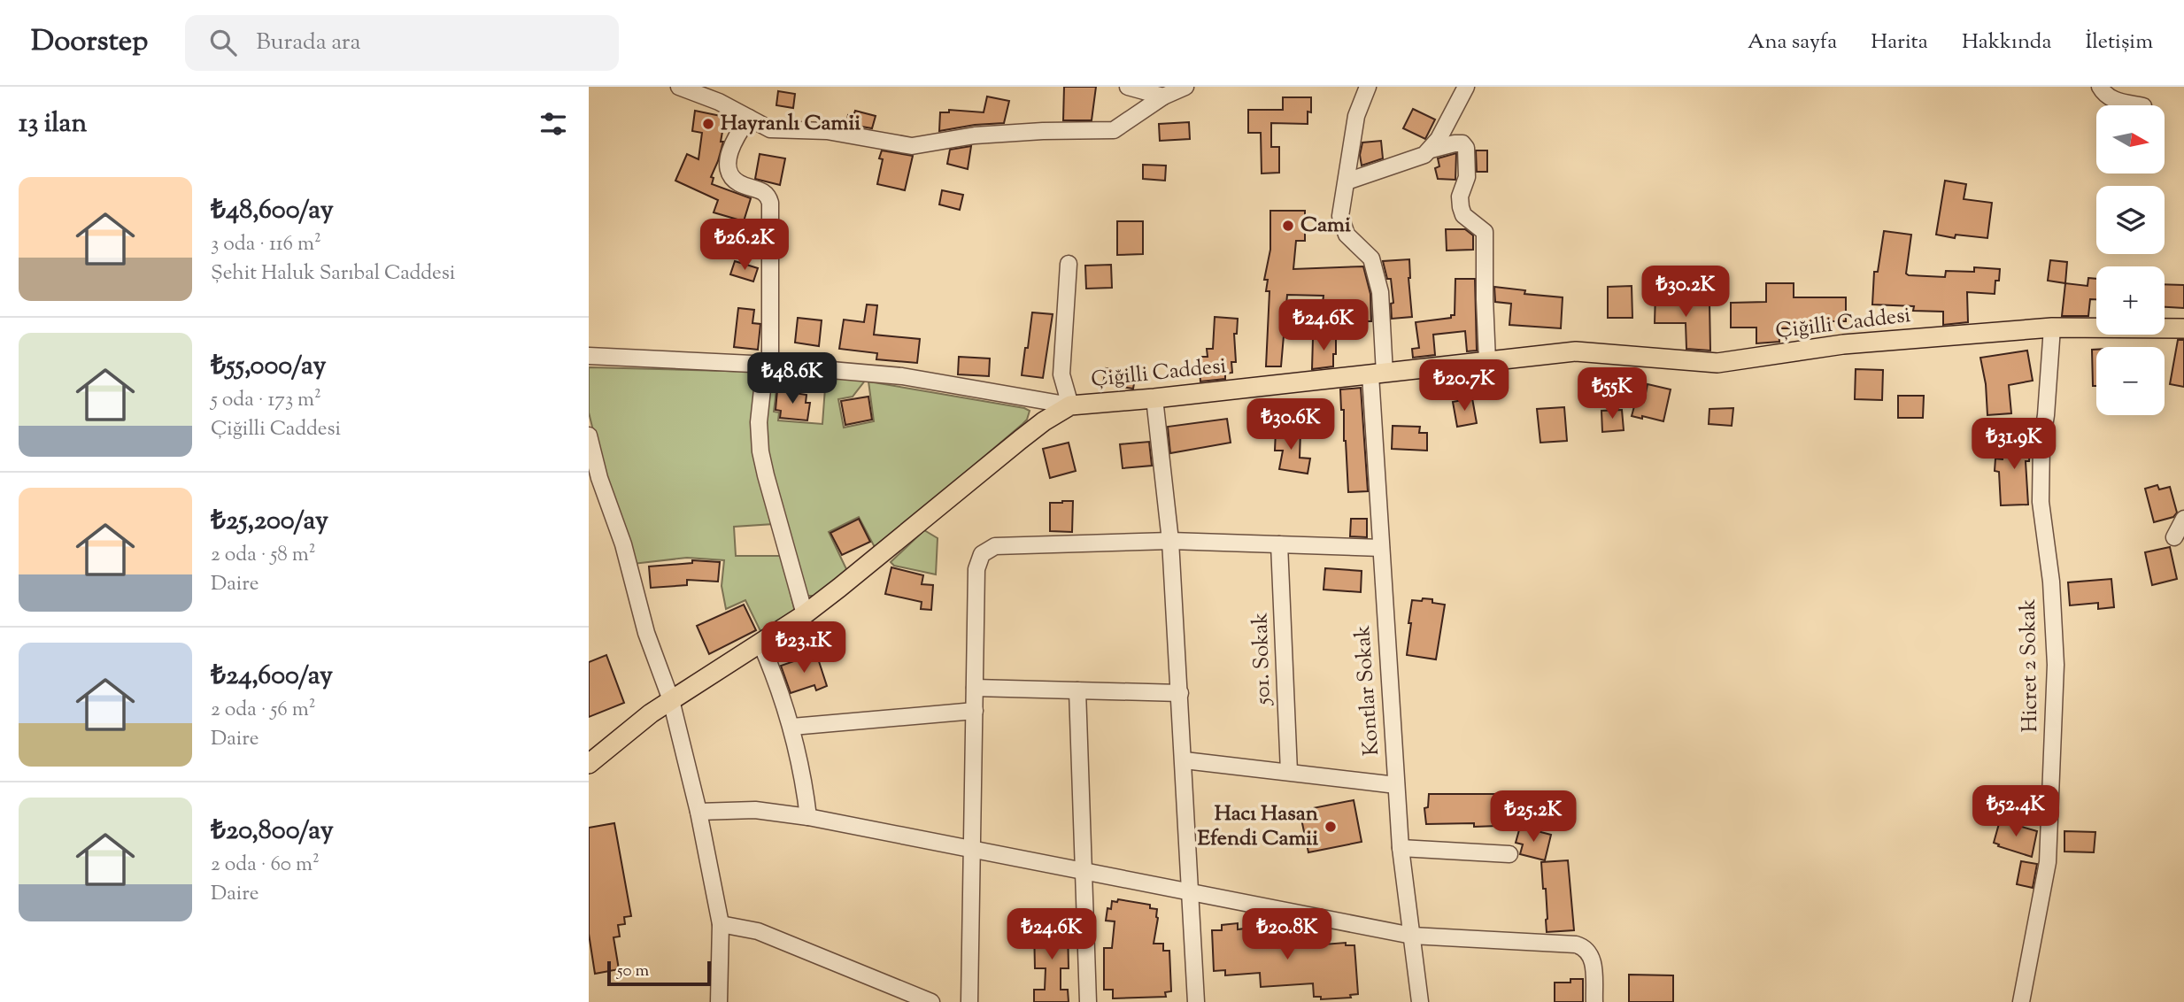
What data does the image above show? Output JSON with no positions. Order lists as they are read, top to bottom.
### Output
{
  "streets": {
    "main road": ["Çiğilli Caddesi"],
    "street": ["501. Sokak", "Hicret 2 Sokak", "Kontlar Sokak"]
  },
  "crossings": [
    ["Çiğilli Caddesi", "Hicret 2 Sokak"],
    ["Çiğilli Caddesi", "Kontlar Sokak"]
  ],
  "places": ["Hayranlı Camii", "Cami", "Hacı Hasan Efendi Camii"],
  "scale_bar": "50 m",
  "north": "right",
  "page": {
    "header": "Doorstep",
    "search": "Burada ara",
    "nav": [
      "Ana sayfa",
      "Harita",
      "Hakkında",
      "İletişim"
    ],
    "heading": "13 ilan",
    "map_buttons": ["+", "−"],
    "list": [
      {
        "name": "₺48,600/ay",
        "note": "3 oda · 116 m² · Şehit Haluk Sarıbal Caddesi"
      },
      {
        "name": "₺55,000/ay",
        "note": "5 oda · 173 m² · Çiğilli Caddesi"
      },
      {
        "name": "₺25,200/ay",
        "note": "2 oda · 58 m² · Daire"
      },
      {
        "name": "₺24,600/ay",
        "note": "2 oda · 56 m² · Daire"
      },
      {
        "name": "₺20,800/ay",
        "note": "2 oda · 60 m² · Daire"
      }
    ],
    "price": [
      "₺26.2K",
      "₺30.2K",
      "₺24.6K",
      "₺48.6K",
      "₺20.7K",
      "₺55K",
      "₺30.6K",
      "₺31.9K",
      "₺23.1K",
      "₺52.4K",
      "₺25.2K",
      "₺24.6K",
      "₺20.8K"
    ],
    "scale": "50 m"
  }
}
